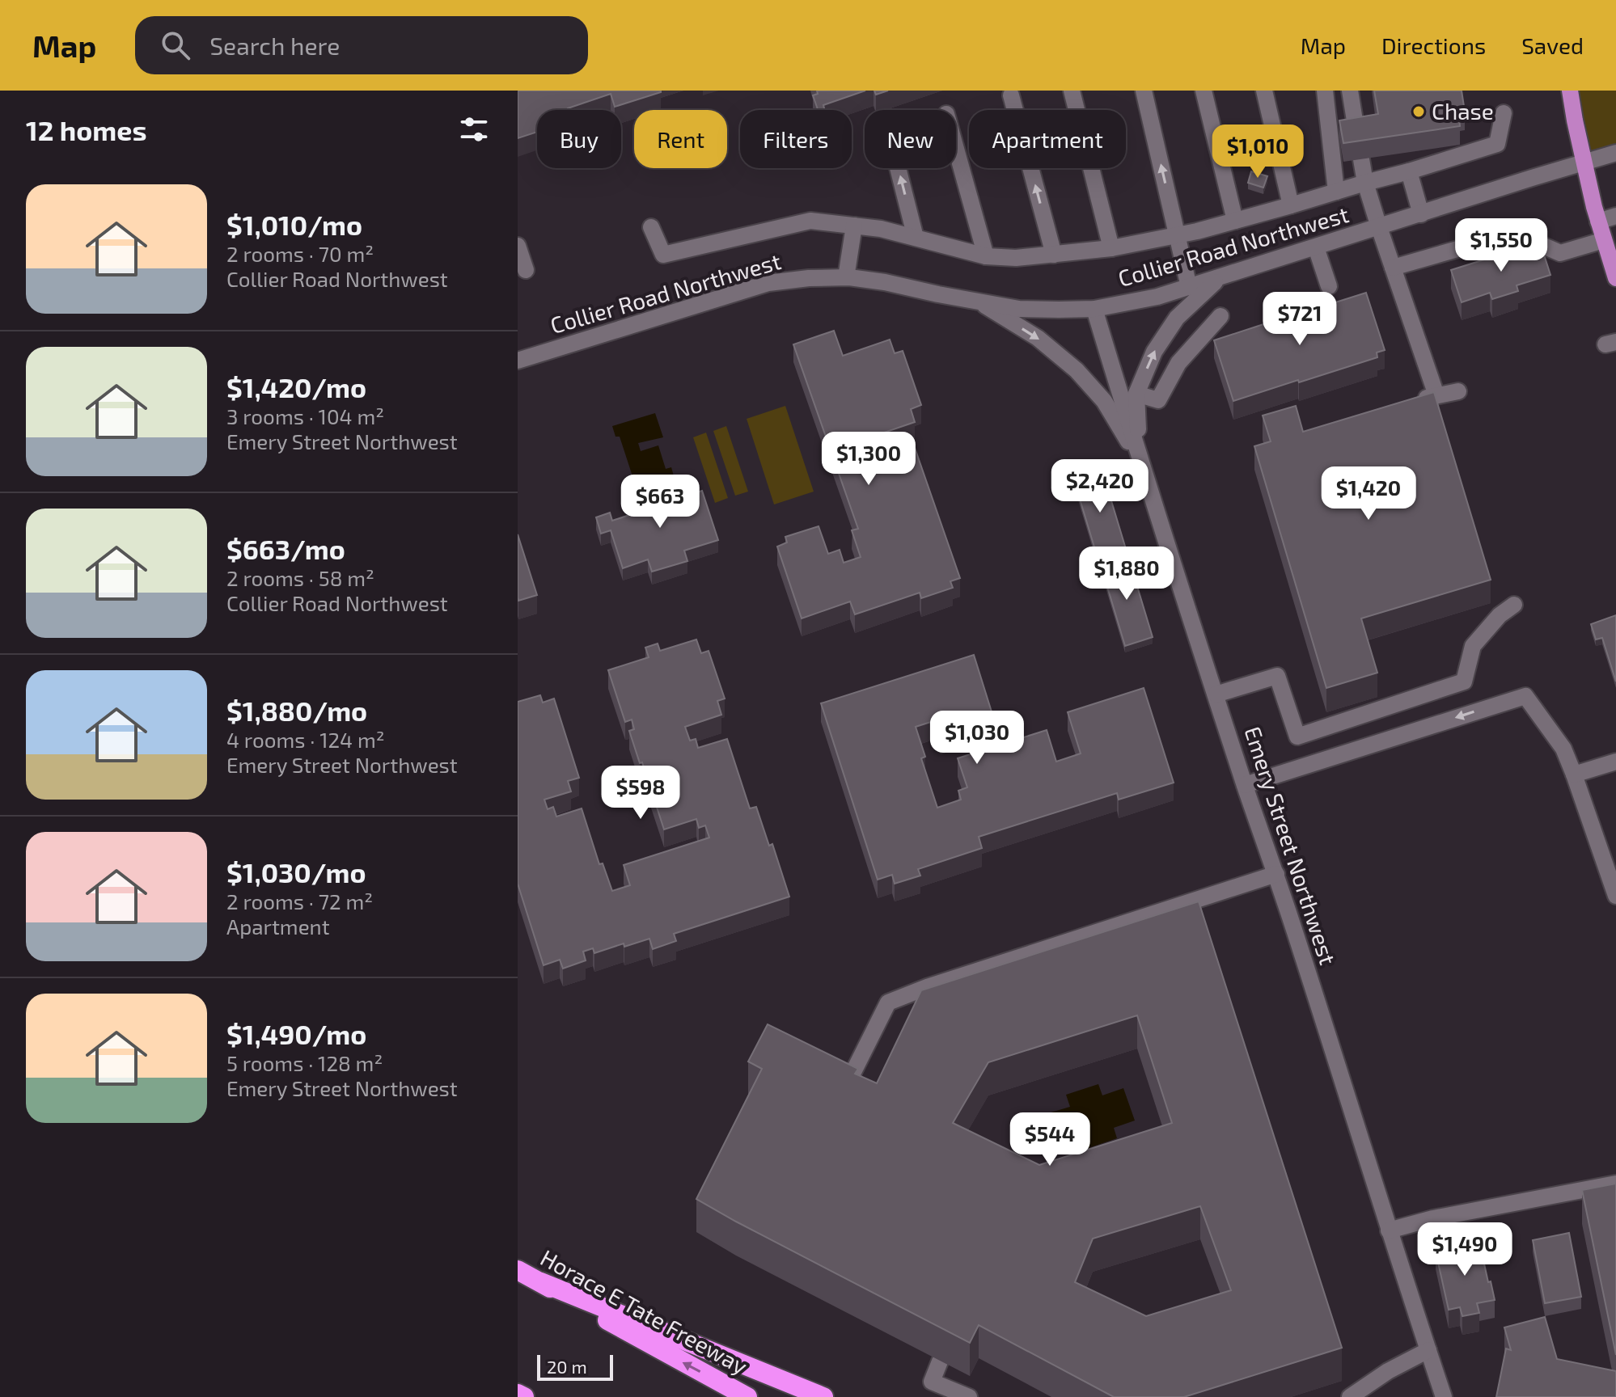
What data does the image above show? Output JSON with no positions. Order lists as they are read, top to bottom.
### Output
{
  "streets": {
    "highway": ["Horace E Tate Freeway"],
    "street": ["Collier Road Northwest", "Emery Street Northwest"]
  },
  "crossings": [
    ["Collier Road Northwest", "Emery Street Northwest"]
  ],
  "places": ["Chase"],
  "scale_bar": "20 m",
  "page": {
    "header": "Map",
    "search": "Search here",
    "nav": ["Map", "Directions", "Saved"],
    "heading": "12 homes",
    "chip": [
      "Buy",
      "Rent",
      "Filters",
      "New",
      "Apartment"
    ],
    "price": [
      "$1,010",
      "$1,550",
      "$721",
      "$1,300",
      "$2,420",
      "$1,420",
      "$663",
      "$1,880",
      "$1,030",
      "$598",
      "$544",
      "$1,490"
    ],
    "list": [
      {
        "name": "$1,010/mo",
        "note": "2 rooms · 70 m² · Collier Road Northwest"
      },
      {
        "name": "$1,420/mo",
        "note": "3 rooms · 104 m² · Emery Street Northwest"
      },
      {
        "name": "$663/mo",
        "note": "2 rooms · 58 m² · Collier Road Northwest"
      },
      {
        "name": "$1,880/mo",
        "note": "4 rooms · 124 m² · Emery Street Northwest"
      },
      {
        "name": "$1,030/mo",
        "note": "2 rooms · 72 m² · Apartment"
      },
      {
        "name": "$1,490/mo",
        "note": "5 rooms · 128 m² · Emery Street Northwest"
      }
    ],
    "scale": "20 m"
  }
}
